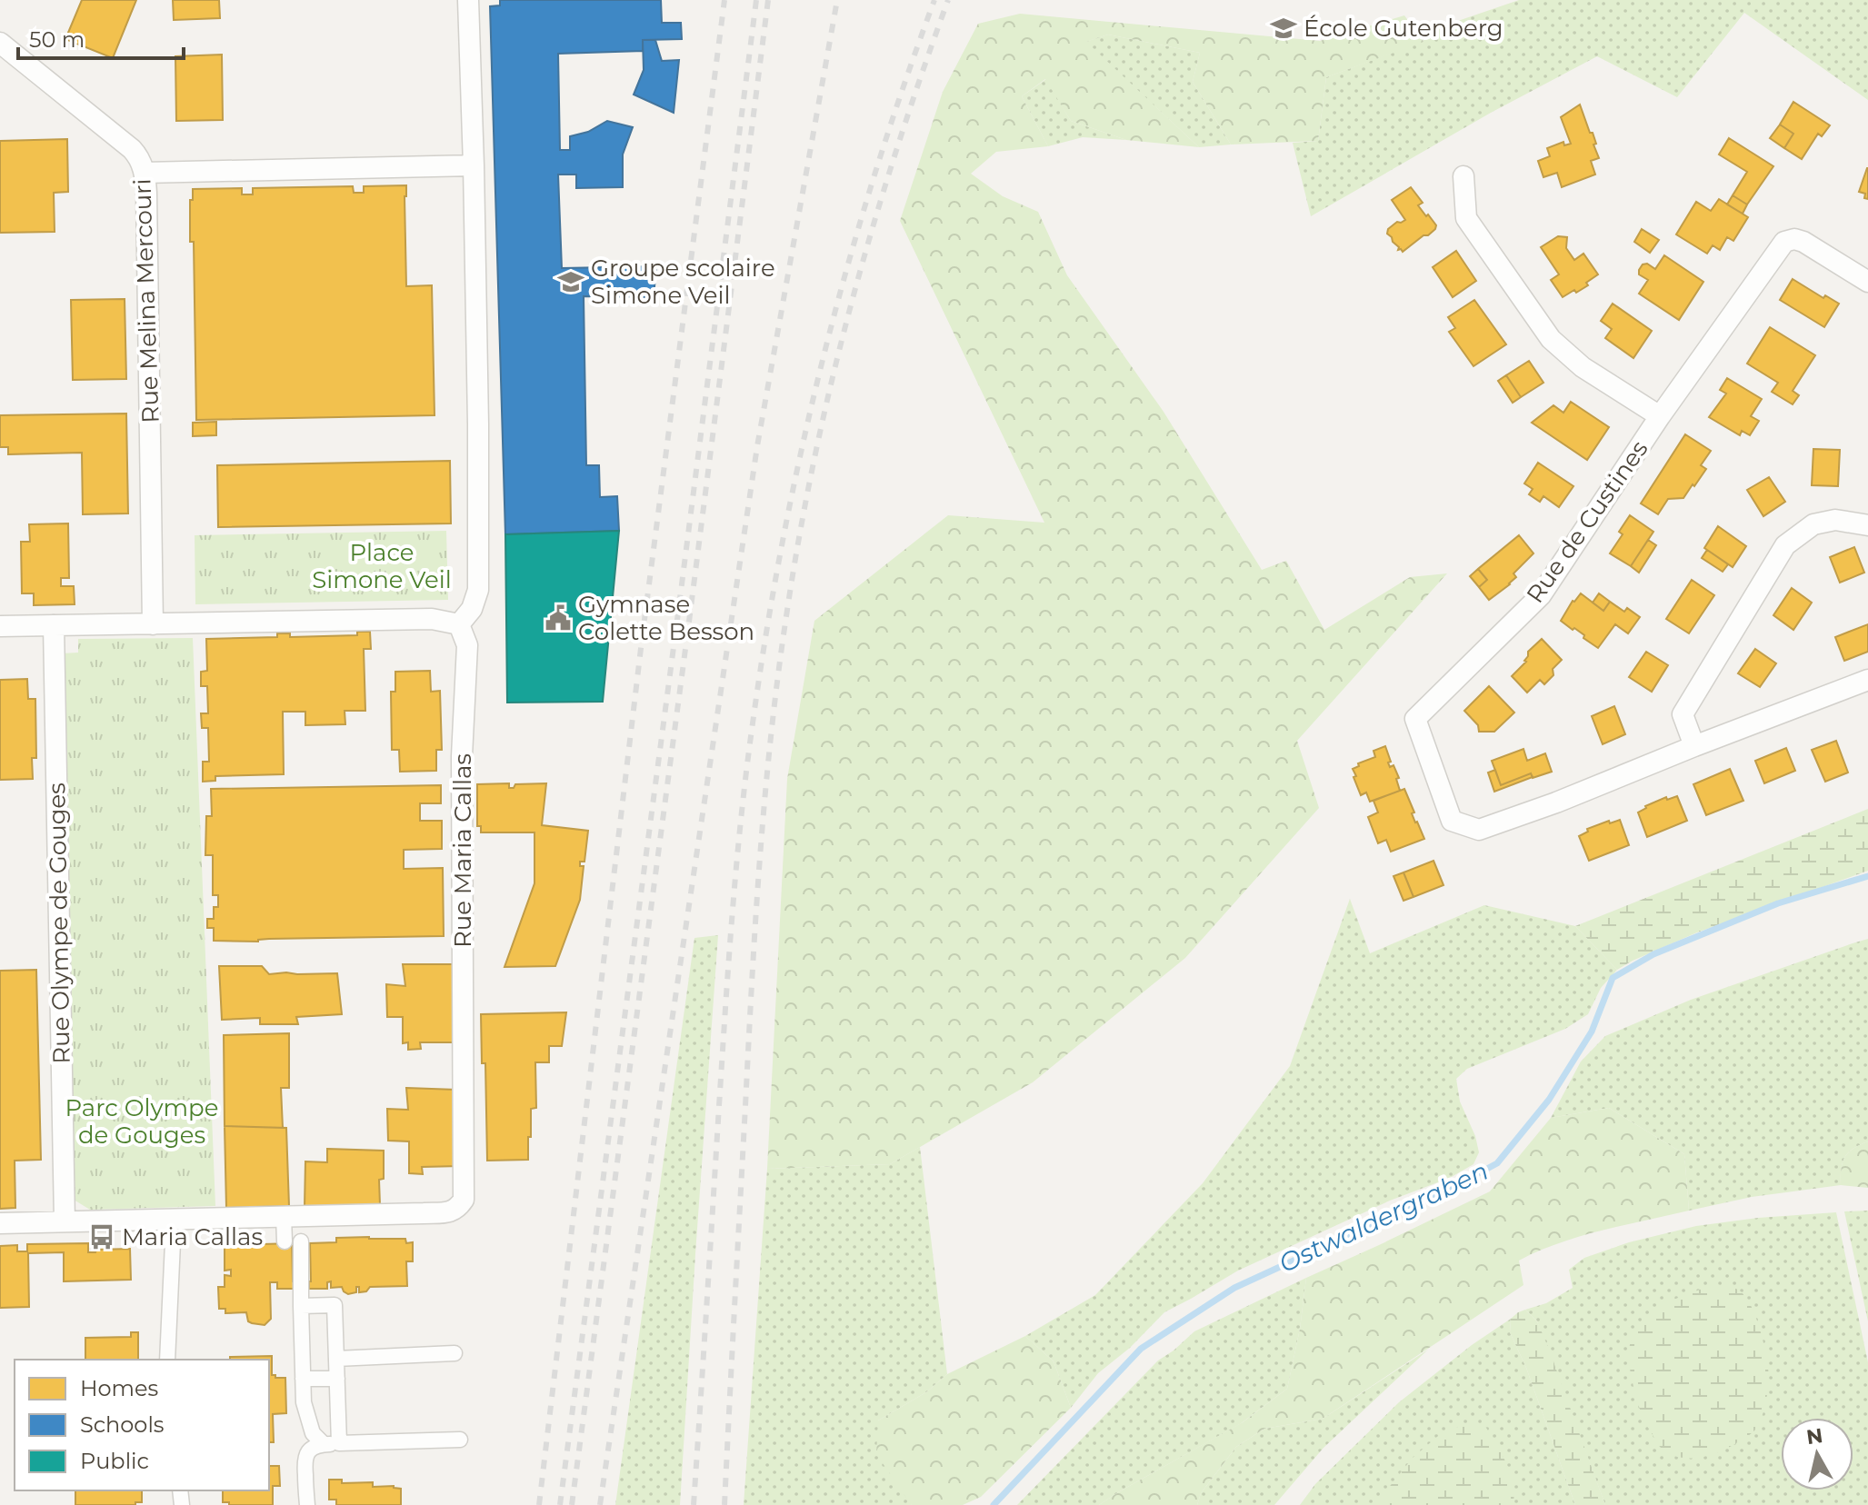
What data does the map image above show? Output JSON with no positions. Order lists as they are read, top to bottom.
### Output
{
  "streets": {
    "street": [
      "Rue Melina Mercouri",
      "Rue de Custines",
      "Rue Maria Callas",
      "Rue Olympe de Gouges"
    ]
  },
  "crossings": [
    ["Rue Maria Callas", "Rue Olympe de Gouges"]
  ],
  "water": ["Ostwaldergraben"],
  "parks": ["Place Simone Veil", "Parc Olympe de Gouges"],
  "places": {
    "school or university": ["École Gutenberg", "Groupe scolaire Simone Veil"],
    "public building": ["Gymnase Colette Besson"],
    "bus stop": ["Maria Callas"]
  },
  "legend": ["Homes", "Schools", "Public"],
  "scale_bar": "50 m",
  "north": "top"
}
